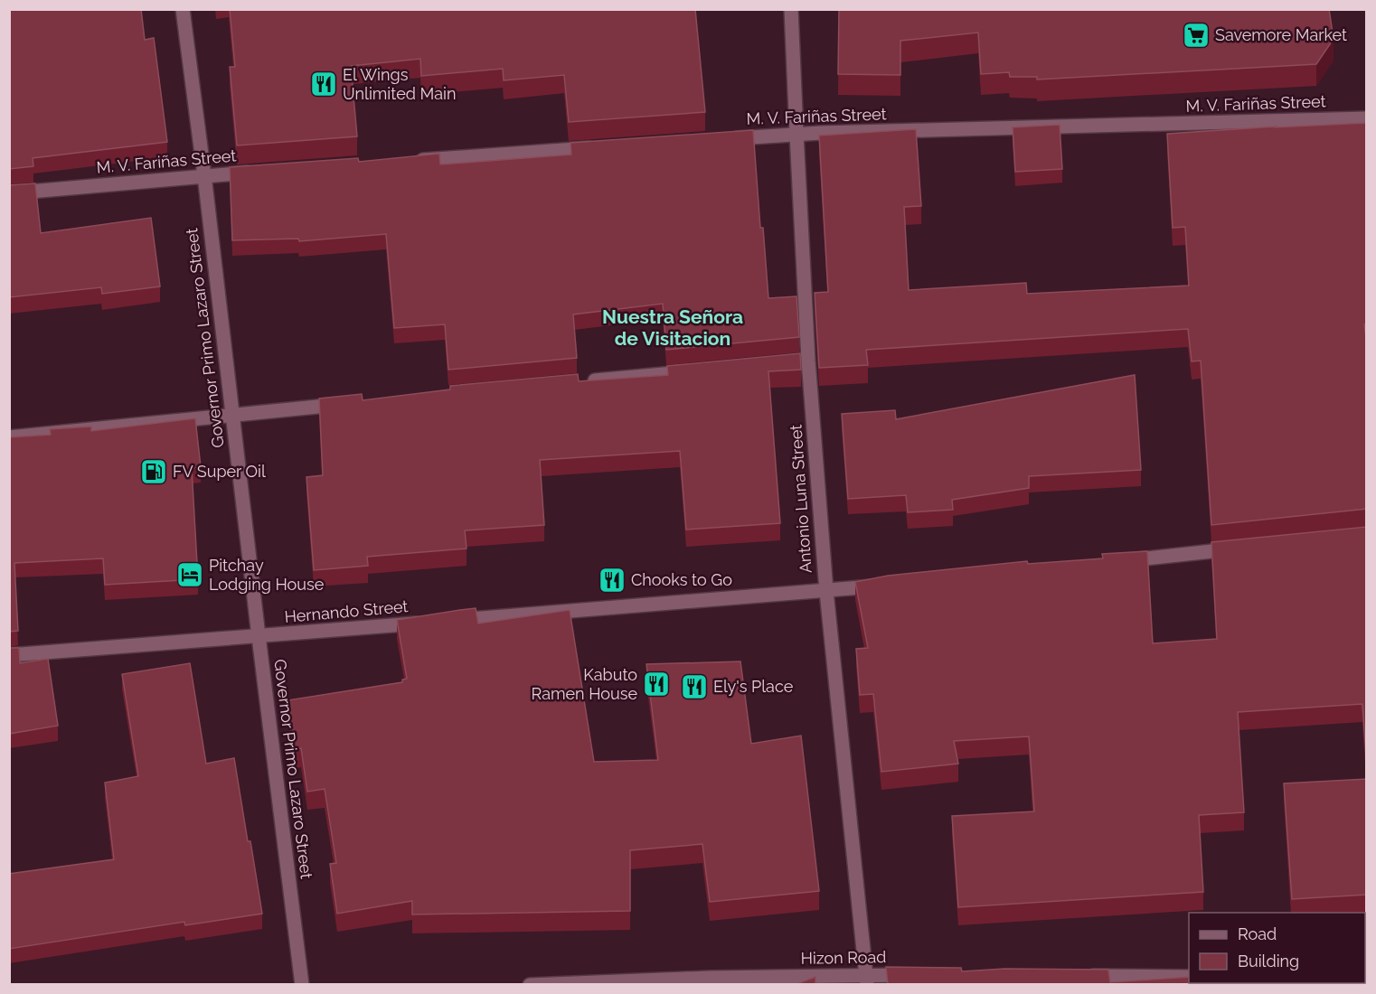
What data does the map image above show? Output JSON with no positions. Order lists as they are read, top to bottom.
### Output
{
  "streets": {
    "street": [
      "M. V. Fariñas Street",
      "Governor Primo Lazaro Street",
      "Antonio Luna Street",
      "Hernando Street",
      "Hizon Road"
    ]
  },
  "crossings": [
    ["M. V. Fariñas Street", "Governor Primo Lazaro Street"],
    ["M. V. Fariñas Street", "Antonio Luna Street"],
    ["Governor Primo Lazaro Street", "Hernando Street"],
    ["Antonio Luna Street", "Hizon Road"]
  ],
  "districts": ["Nuestra Señora de Visitacion"],
  "places": {
    "supermarket": ["Savemore Market"],
    "restaurant": [
      "El Wings Unlimited Main",
      "Chooks to Go",
      "Kabuto Ramen House",
      "Ely's Place"
    ],
    "fuel station": ["FV Super Oil"],
    "hotel": ["Pitchay Lodging House"]
  },
  "legend": ["Road", "Building"]
}
